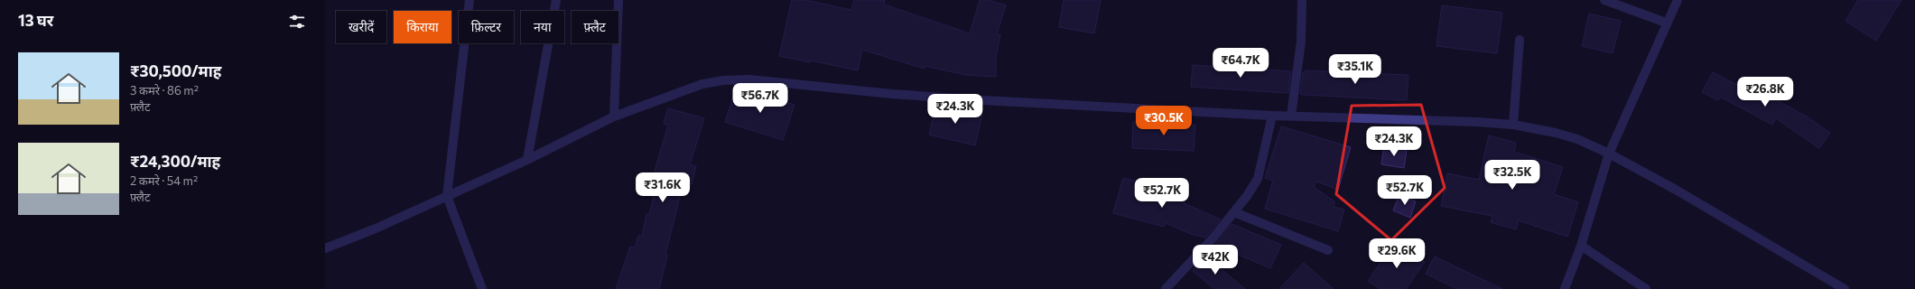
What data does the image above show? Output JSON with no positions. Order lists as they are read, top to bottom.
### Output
{
  "page": {
    "heading": "13 घर",
    "chip": [
      "खरीदें",
      "किराया",
      "फ़िल्टर",
      "नया",
      "फ़्लैट"
    ],
    "list": [
      {
        "name": "₹30,500/माह",
        "note": "3 कमरे · 86 m² · फ़्लैट"
      },
      {
        "name": "₹24,300/माह",
        "note": "2 कमरे · 54 m² · फ़्लैट"
      }
    ],
    "price": [
      "₹64.7K",
      "₹35.1K",
      "₹26.8K",
      "₹56.7K",
      "₹24.3K",
      "₹30.5K",
      "₹24.3K",
      "₹32.5K",
      "₹31.6K",
      "₹52.7K",
      "₹52.7K",
      "₹29.6K",
      "₹42K"
    ]
  }
}
